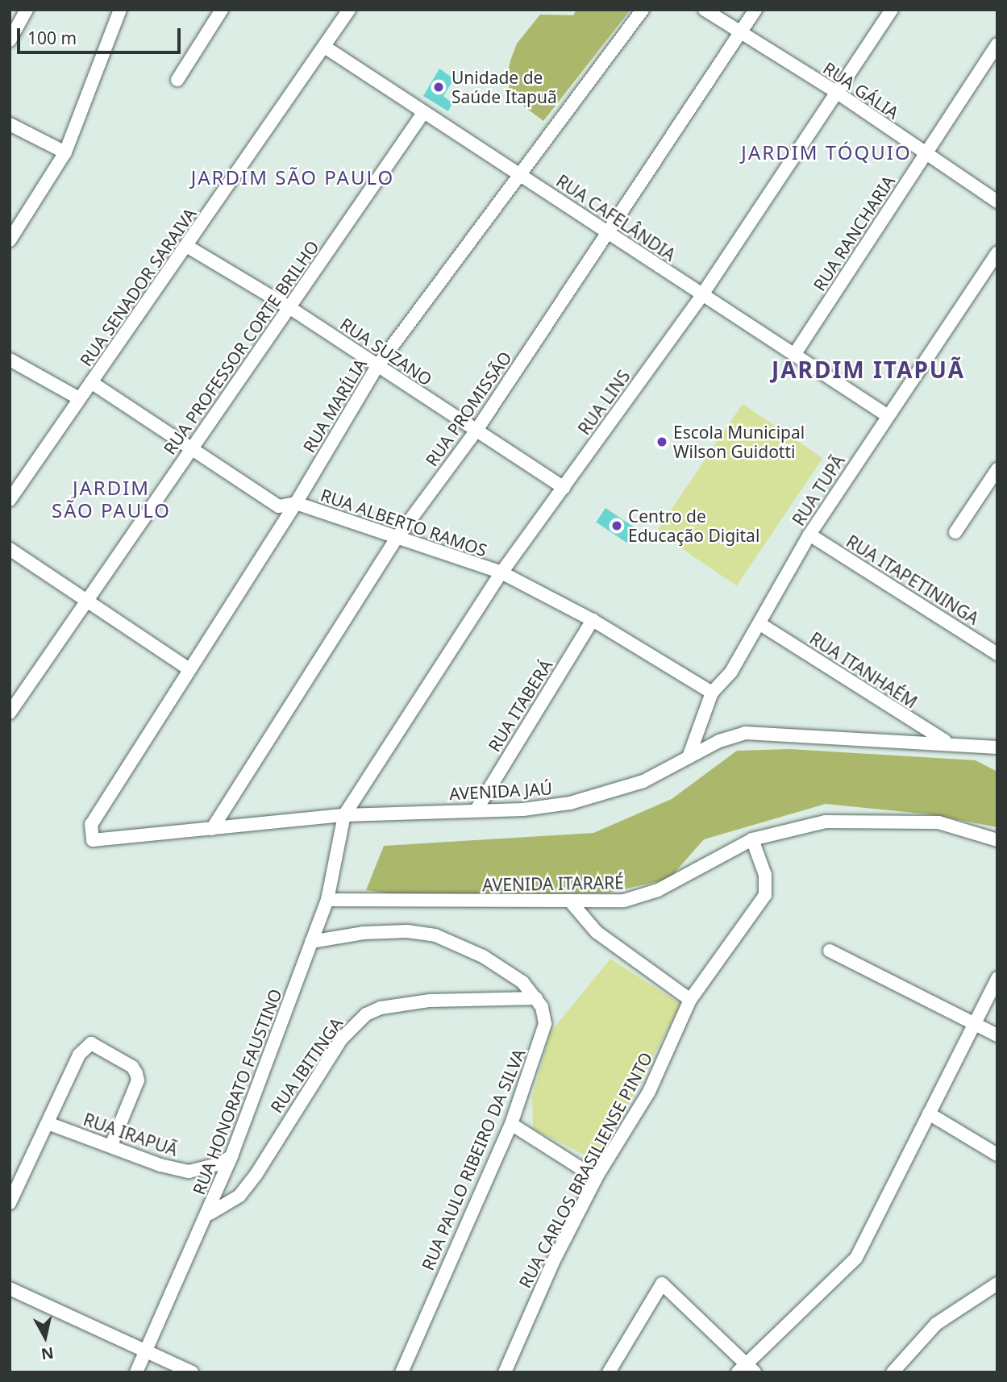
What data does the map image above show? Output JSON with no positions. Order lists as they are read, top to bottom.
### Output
{
  "streets": {
    "street": [
      "RUA GÁLIA",
      "RUA CAFELÂNDIA",
      "RUA RANCHARIA",
      "RUA SENADOR SARAIVA",
      "RUA PROFESSOR CORTE BRILHO",
      "RUA SUZANO",
      "RUA LINS",
      "RUA MARÍLIA",
      "RUA PROMISSÃO",
      "RUA TUPÃ",
      "RUA ALBERTO RAMOS",
      "RUA ITAPETININGA",
      "RUA ITANHAÉM",
      "RUA ITABERÁ",
      "AVENIDA JAÚ",
      "AVENIDA ITARARÉ",
      "RUA IBITINGA",
      "RUA HONORATO FAUSTINO",
      "RUA IRAPUÃ",
      "RUA PAULO RIBEIRO DA SILVA",
      "RUA CARLOS BRASILIENSE PINTO"
    ]
  },
  "crossings": [
    ["RUA GÁLIA", "RUA RANCHARIA"],
    ["RUA GÁLIA", "RUA LINS"],
    ["RUA GÁLIA", "RUA PROMISSÃO"],
    ["RUA CAFELÂNDIA", "RUA RANCHARIA"],
    ["RUA CAFELÂNDIA", "RUA SENADOR SARAIVA"],
    ["RUA CAFELÂNDIA", "RUA PROFESSOR CORTE BRILHO"],
    ["RUA CAFELÂNDIA", "RUA LINS"],
    ["RUA CAFELÂNDIA", "RUA MARÍLIA"],
    ["RUA CAFELÂNDIA", "RUA PROMISSÃO"],
    ["RUA CAFELÂNDIA", "RUA TUPÃ"],
    ["RUA SENADOR SARAIVA", "RUA SUZANO"],
    ["RUA SENADOR SARAIVA", "RUA ALBERTO RAMOS"],
    ["RUA PROFESSOR CORTE BRILHO", "RUA SUZANO"],
    ["RUA PROFESSOR CORTE BRILHO", "RUA ALBERTO RAMOS"],
    ["RUA SUZANO", "RUA LINS"],
    ["RUA SUZANO", "RUA MARÍLIA"],
    ["RUA SUZANO", "RUA PROMISSÃO"],
    ["RUA LINS", "RUA ALBERTO RAMOS"],
    ["RUA LINS", "AVENIDA JAÚ"],
    ["RUA LINS", "RUA HONORATO FAUSTINO"],
    ["RUA MARÍLIA", "RUA ALBERTO RAMOS"],
    ["RUA MARÍLIA", "AVENIDA JAÚ"],
    ["RUA PROMISSÃO", "RUA ALBERTO RAMOS"],
    ["RUA PROMISSÃO", "AVENIDA JAÚ"],
    ["RUA TUPÃ", "RUA ALBERTO RAMOS"],
    ["RUA TUPÃ", "RUA ITAPETININGA"],
    ["RUA TUPÃ", "RUA ITANHAÉM"],
    ["RUA TUPÃ", "AVENIDA JAÚ"],
    ["RUA ALBERTO RAMOS", "RUA ITABERÁ"],
    ["RUA ITANHAÉM", "AVENIDA JAÚ"],
    ["RUA ITABERÁ", "AVENIDA JAÚ"],
    ["AVENIDA JAÚ", "RUA HONORATO FAUSTINO"],
    ["AVENIDA ITARARÉ", "RUA HONORATO FAUSTINO"],
    ["AVENIDA ITARARÉ", "RUA CARLOS BRASILIENSE PINTO"],
    ["RUA IBITINGA", "RUA HONORATO FAUSTINO"],
    ["RUA IBITINGA", "RUA PAULO RIBEIRO DA SILVA"],
    ["RUA HONORATO FAUSTINO", "RUA IRAPUÃ"],
    ["RUA HONORATO FAUSTINO", "RUA PAULO RIBEIRO DA SILVA"]
  ],
  "districts": [
    "JARDIM TÓQUIO",
    "JARDIM SÃO PAULO",
    "JARDIM ITAPUÃ",
    "JARDIM SÃO PAULO"
  ],
  "places": ["Unidade de Saúde Itapuã", "Escola Municipal Wilson Guidotti", "Centro de Educação Digital"],
  "scale_bar": "100 m",
  "north": "bottom"
}
